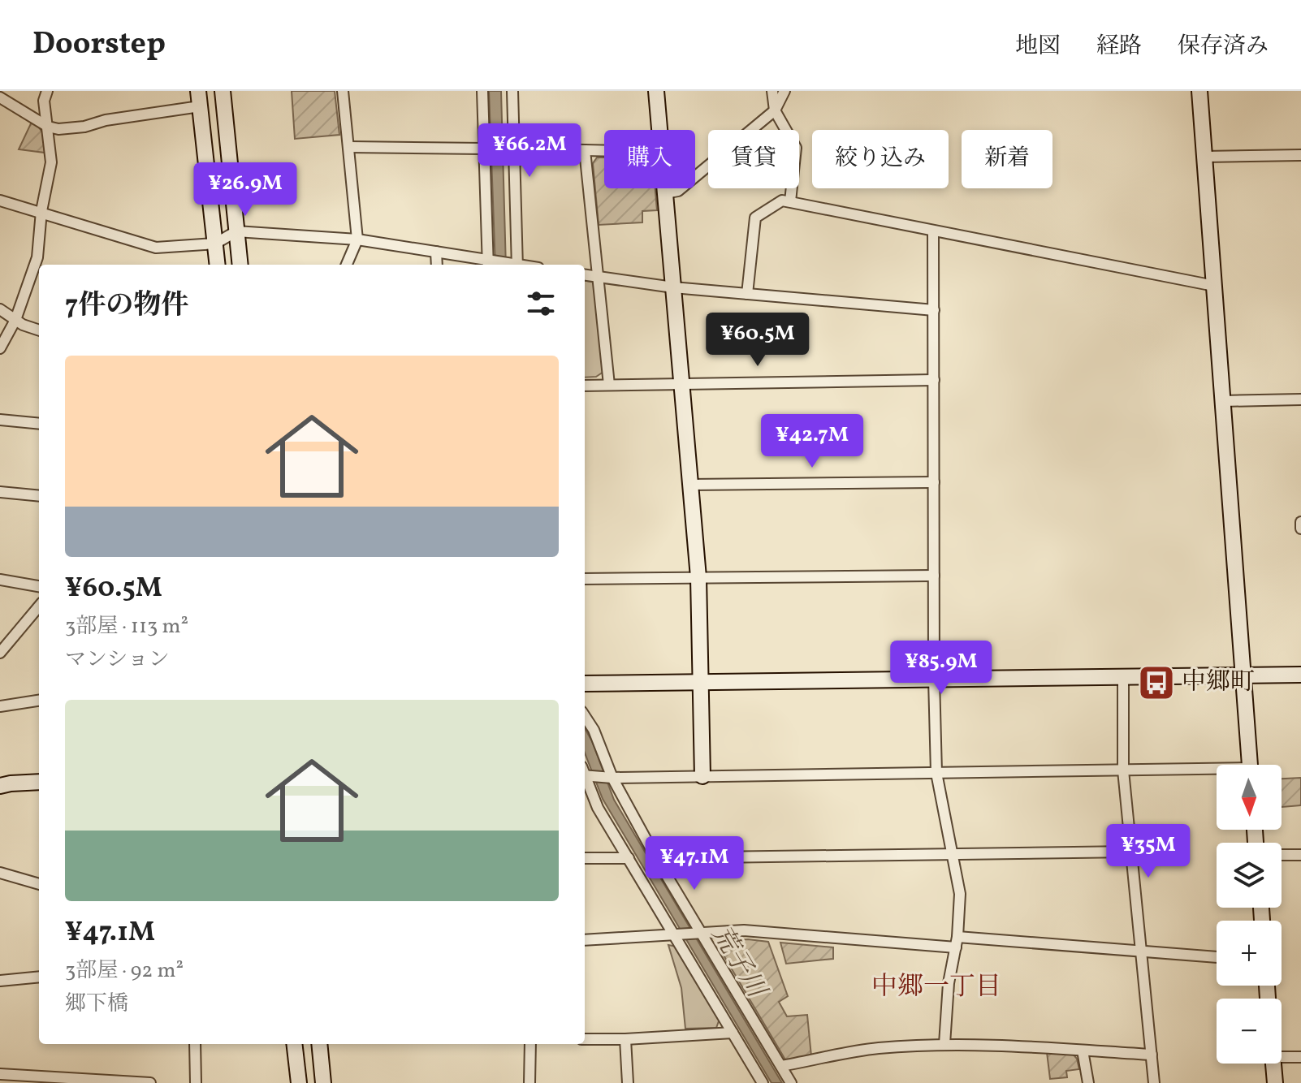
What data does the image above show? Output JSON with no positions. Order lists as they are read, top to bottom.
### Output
{
  "districts": ["中郷一丁目"],
  "water": ["荒子川"],
  "places": {
    "bus stop": ["中郷町"]
  },
  "north": "bottom",
  "page": {
    "header": "Doorstep",
    "nav": ["地図", "経路", "保存済み"],
    "price": [
      "¥66.2M",
      "¥26.9M",
      "¥60.5M",
      "¥42.7M",
      "¥85.9M",
      "¥35M",
      "¥47.1M"
    ],
    "chip": [
      "購入",
      "賃貸",
      "絞り込み",
      "新着"
    ],
    "heading": "7件の物件",
    "list": [
      {
        "name": "¥60.5M",
        "note": "3部屋 · 113 m² · マンション"
      },
      {
        "name": "¥47.1M",
        "note": "3部屋 · 92 m² · 郷下橋"
      }
    ],
    "map_buttons": ["+", "−"]
  }
}
